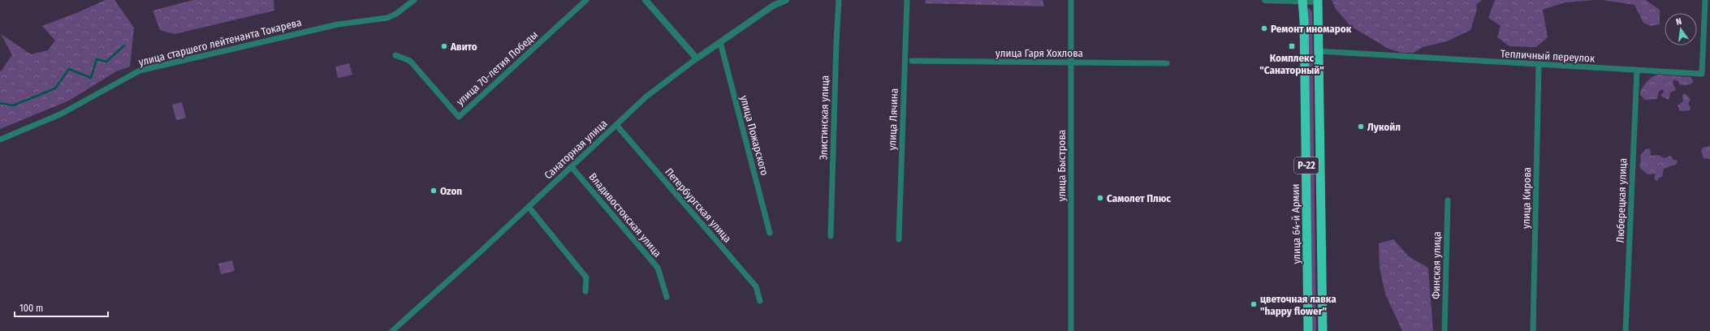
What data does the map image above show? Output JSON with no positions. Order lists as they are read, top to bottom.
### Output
{
  "streets": {
    "highway": ["Р-22", "улица 64-й Армии"],
    "street": [
      "улица старшего лейтенанта Токарева",
      "улица Гаря Хохлова",
      "Тепличный переулок",
      "улица 70-летия Победы",
      "Элистинская улица",
      "улица Лячина",
      "улица Пожарского",
      "Санаторная улица",
      "улица Быстрова",
      "улица Кирова",
      "Люберецкая улица",
      "Петербургская улица",
      "Владивостокская улица",
      "Финская улица"
    ]
  },
  "crossings": [
    ["улица Гаря Хохлова", "улица Быстрова"],
    ["Тепличный переулок", "Р-22"],
    ["Тепличный переулок", "улица Кирова"],
    ["Тепличный переулок", "Люберецкая улица"],
    ["улица Пожарского", "Санаторная улица"],
    ["Санаторная улица", "Петербургская улица"],
    ["Санаторная улица", "Владивостокская улица"]
  ],
  "places": {
    "other": [
      "Ремонт иномарок",
      "Авито",
      "Лукойл",
      "Ozon",
      "Самолет Плюс",
      "цветочная лавка \"happy flower\""
    ],
    "transit": ["Комплекс \"Санаторный\""]
  },
  "scale_bar": "100 m",
  "north": "top"
}
